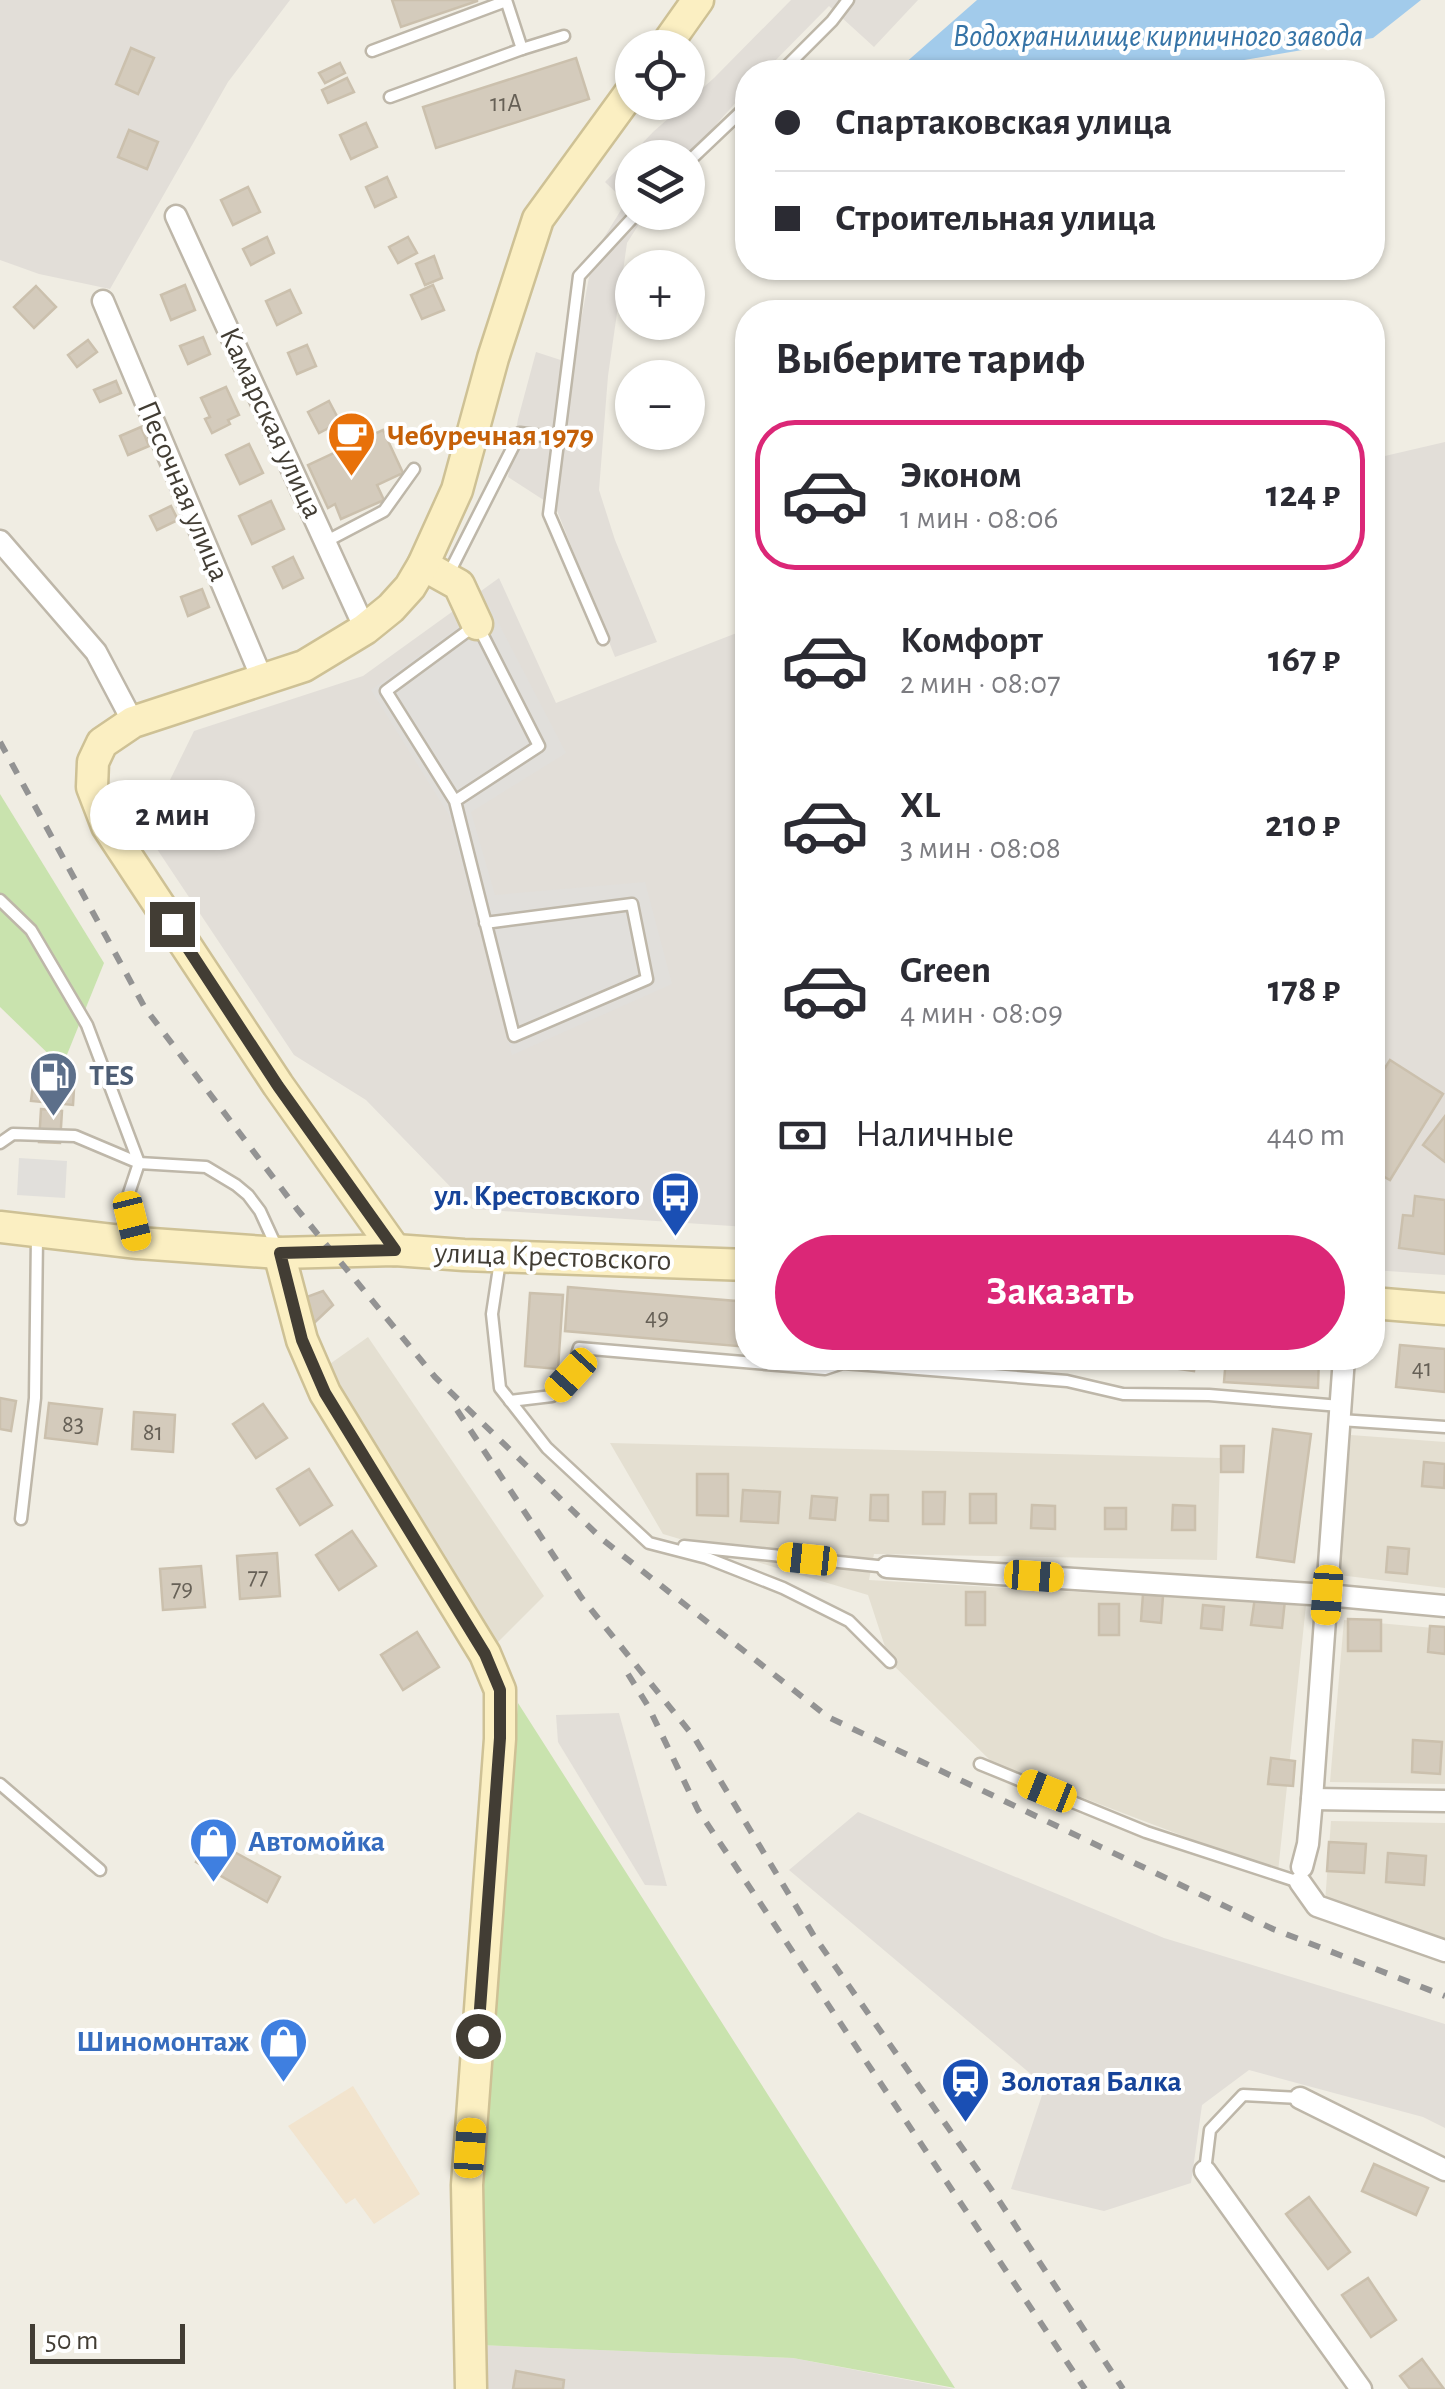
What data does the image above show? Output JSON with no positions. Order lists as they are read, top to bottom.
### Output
{
  "streets": {
    "main road": ["улица Крестовского"],
    "street": ["Камарская улица", "Песочная улица"]
  },
  "water": ["Водохранилище кирпичного завода"],
  "places": {
    "cafe": ["Чебуречная 1979"],
    "fuel station": ["TES"],
    "bus stop": ["ул. Крестовского"],
    "shop": ["Автомойка", "Шиномонтаж"],
    "station": ["Золотая Балка"]
  },
  "house_numbers": [
    "11А",
    "49",
    "41",
    "83",
    "81",
    "77",
    "79"
  ],
  "scale_bar": "50 m",
  "page": {
    "map_buttons": ["+", "−"],
    "banner": ["Спартаковская улица", "Строительная улица"],
    "heading": "Выберите тариф",
    "list": [
      {
        "name": "Эконом",
        "note": "1 мин · 08:06",
        "value": "124 ₽"
      },
      {
        "name": "Комфорт",
        "note": "2 мин · 08:07",
        "value": "167 ₽"
      },
      {
        "name": "XL",
        "note": "3 мин · 08:08",
        "value": "210 ₽"
      },
      {
        "name": "Green",
        "note": "4 мин · 08:09",
        "value": "178 ₽"
      }
    ],
    "bubble": "2 мин",
    "pay": ["Наличные", "440 m"],
    "buttons": "Заказать",
    "scale": "50 m"
  }
}
